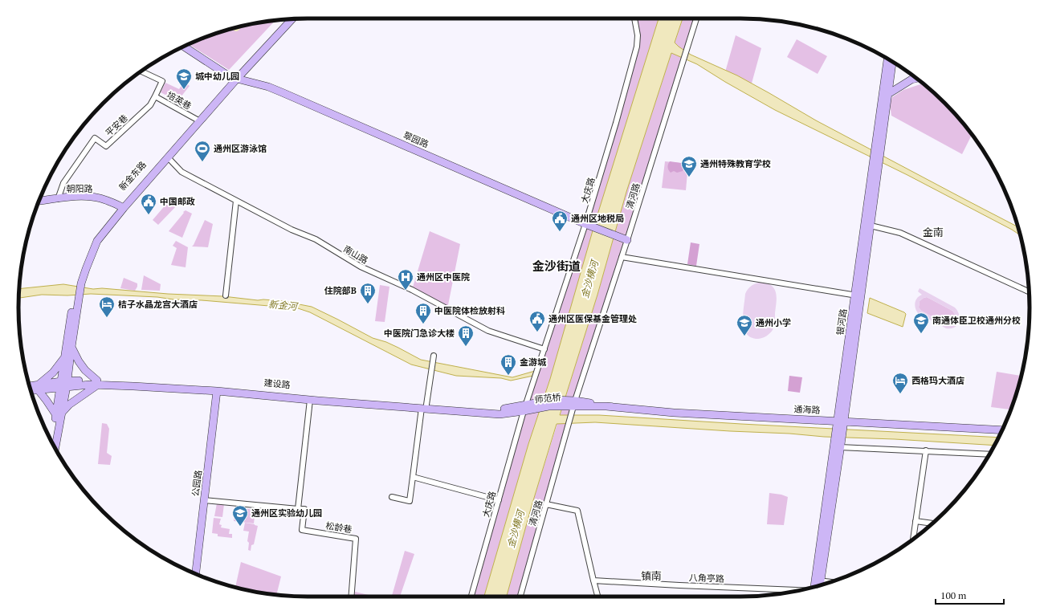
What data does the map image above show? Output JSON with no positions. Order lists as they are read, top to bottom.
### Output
{
  "streets": {
    "street": [
      "培英巷",
      "平安巷",
      "翠园路",
      "新金东路",
      "朝阳路",
      "大庆路",
      "清河路",
      "南山路",
      "银河路",
      "建设路",
      "师范桥",
      "通海路",
      "公园路",
      "松龄巷",
      "八角亭路"
    ]
  },
  "crossings": [
    ["培英巷", "平安巷"],
    ["培英巷", "新金东路"],
    ["平安巷", "朝阳路"],
    ["翠园路", "新金东路"],
    ["翠园路", "大庆路"],
    ["翠园路", "清河路"],
    ["新金东路", "朝阳路"],
    ["新金东路", "南山路"],
    ["新金东路", "建设路"],
    ["大庆路", "南山路"],
    ["大庆路", "建设路"],
    ["大庆路", "师范桥"],
    ["清河路", "师范桥"],
    ["清河路", "通海路"],
    ["银河路", "通海路"],
    ["建设路", "师范桥"],
    ["建设路", "公园路"],
    ["建设路", "松龄巷"],
    ["师范桥", "通海路"]
  ],
  "districts": ["金南", "金沙街道", "镇南"],
  "water": ["金沙横河", "新金河"],
  "places": {
    "school or university": [
      "城中幼儿园",
      "通州特殊教育学校",
      "南通体臣卫校通州分校",
      "通州小学",
      "通州区实验幼儿园"
    ],
    "sports": ["通州区游泳馆"],
    "public building": ["中国邮政", "通州区地税局", "通州区医保基金管理处"],
    "hospital": ["通州区中医院"],
    "building": [
      "住院部B",
      "中医院体检放射科",
      "中医院门急诊大楼",
      "金游城"
    ],
    "hotel": ["桔子水晶龙宫大酒店", "西格玛大酒店"]
  },
  "scale_bar": "100 m"
}
